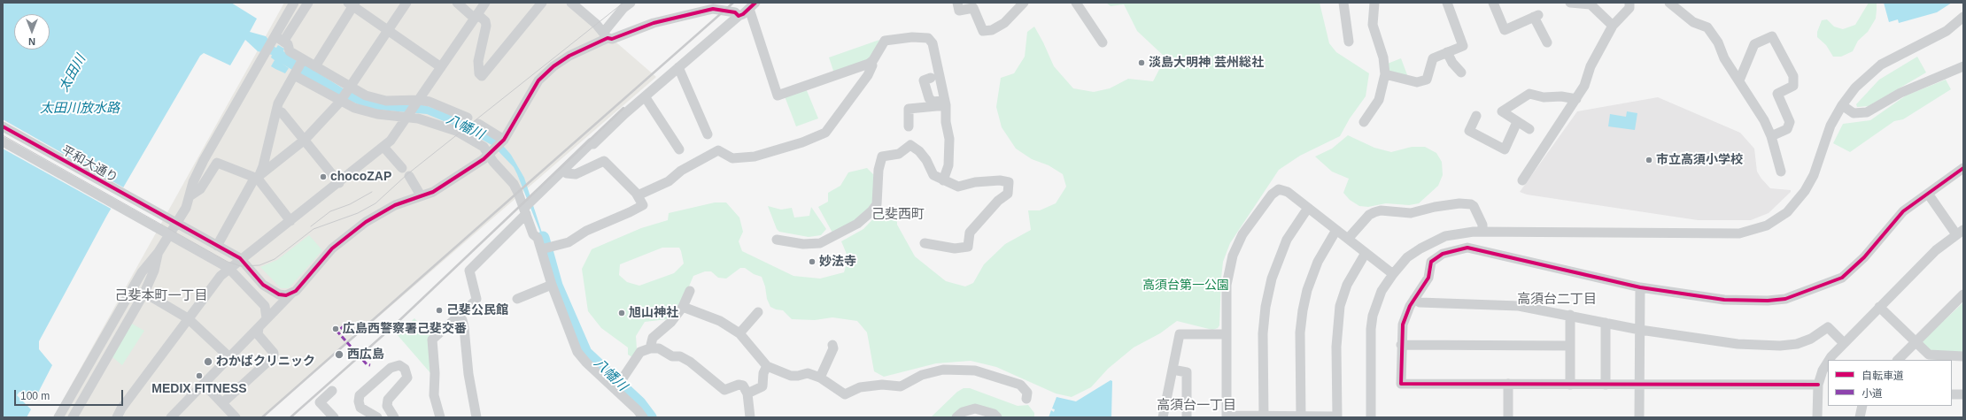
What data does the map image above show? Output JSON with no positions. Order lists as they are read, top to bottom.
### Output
{
  "streets": {
    "street": ["平和大通り"]
  },
  "districts": [
    "己斐西町",
    "己斐本町一丁目",
    "高須台二丁目",
    "高須台一丁目"
  ],
  "water": ["太田川", "太田川放水路", "八幡川"],
  "parks": ["高須台第一公園"],
  "places": [
    "淡島大明神 芸州総社",
    "市立高須小学校",
    "chocoZAP",
    "妙法寺",
    "己斐公民館",
    "旭山神社",
    "広島西警察署己斐交番",
    "西広島",
    "わかばクリニック",
    "MEDIX FITNESS"
  ],
  "legend": ["自転車道", "小道"],
  "scale_bar": "100 m",
  "north": "bottom"
}
